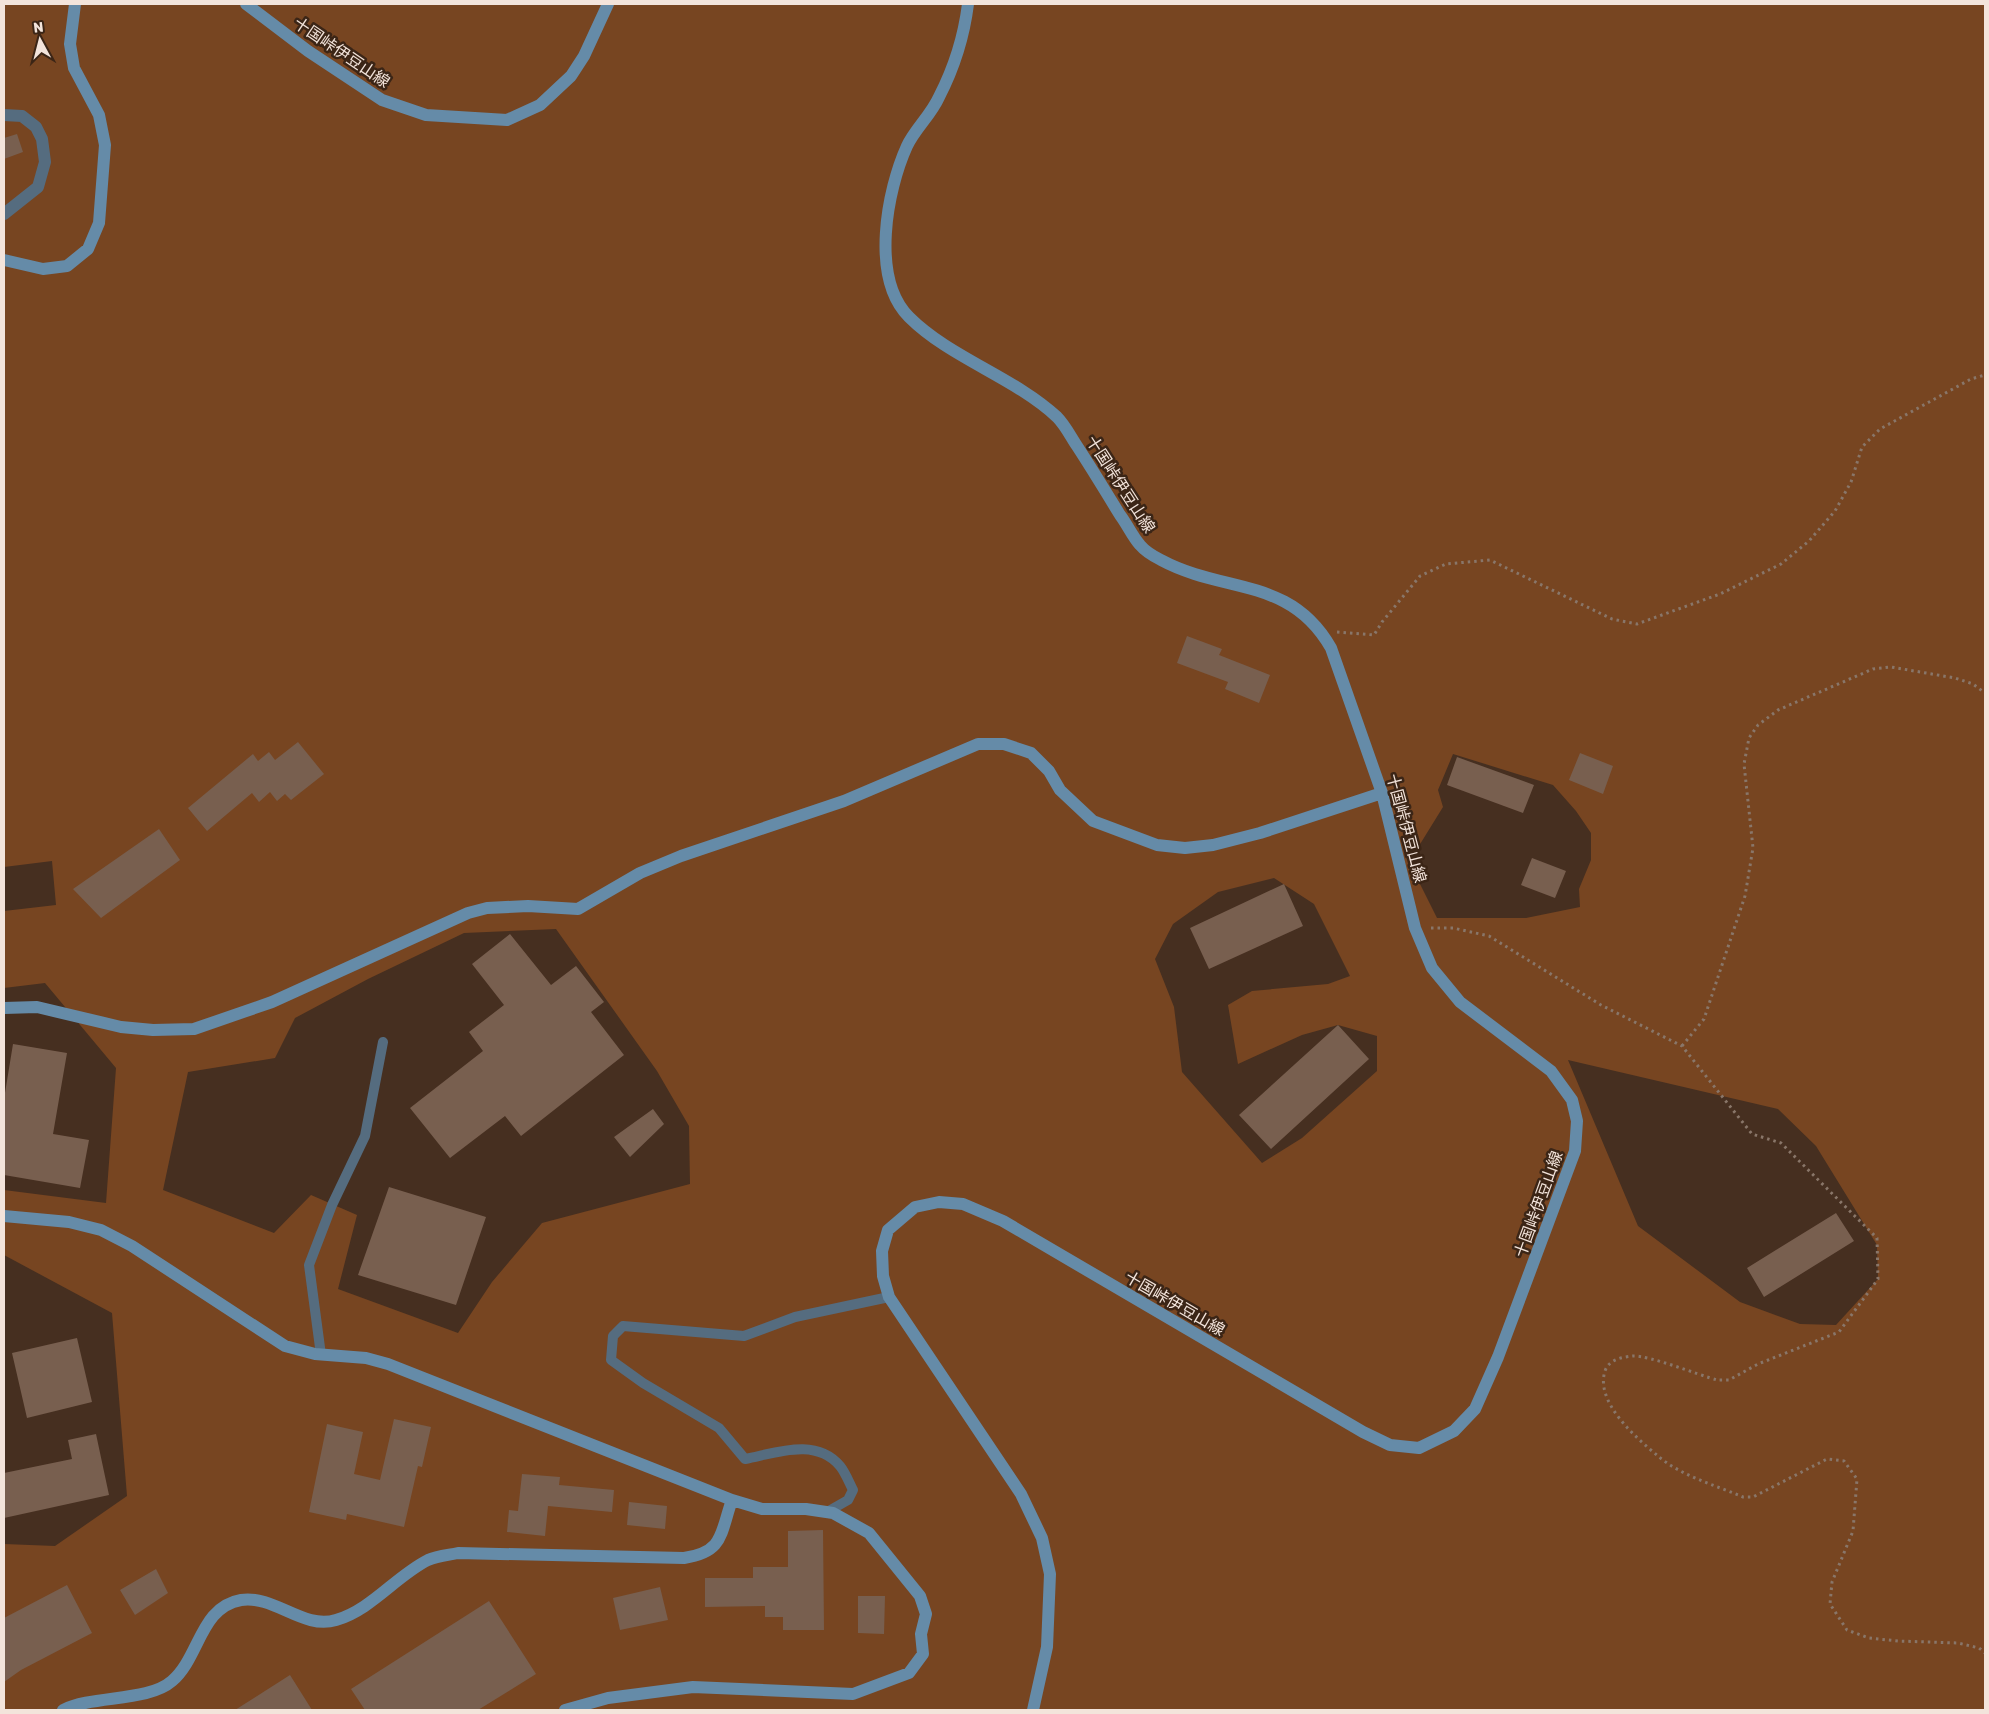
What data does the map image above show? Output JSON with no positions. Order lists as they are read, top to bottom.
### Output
{
  "streets": {
    "main road": ["十国峠伊豆山線"]
  },
  "north": "top"
}
